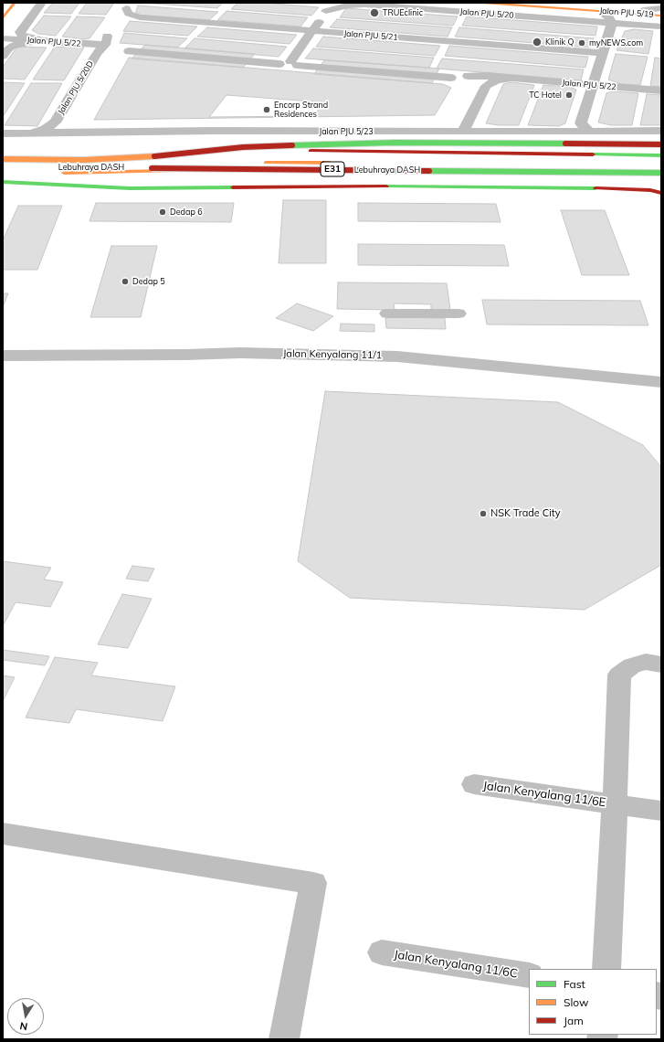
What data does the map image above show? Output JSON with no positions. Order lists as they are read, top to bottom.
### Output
{
  "streets": {
    "main road": ["Jalan PJU 5/19", "Lebuhraya DASH", "E31"],
    "street": [
      "Jalan PJU 5/20",
      "Jalan PJU 5/21",
      "Jalan PJU 5/22",
      "Jalan PJU 5/20D",
      "Jalan PJU 5/23",
      "Jalan Kenyalang 11/1",
      "Jalan Kenyalang 11/6E",
      "Jalan Kenyalang 11/6C"
    ]
  },
  "crossings": [
    ["Jalan PJU 5/21", "Jalan PJU 5/22"],
    ["Jalan PJU 5/21", "Jalan PJU 5/20D"],
    ["Jalan PJU 5/22", "Jalan PJU 5/20D"],
    ["Jalan PJU 5/20D", "Jalan PJU 5/23"]
  ],
  "places": [
    "TRUEclinic",
    "Klinik Q",
    "myNEWS.com",
    "TC Hotel",
    "Encorp Strand Residences",
    "Dedap 6",
    "Dedap 5",
    "NSK Trade City"
  ],
  "legend": ["Fast", "Slow", "Jam"],
  "north": "bottom"
}
